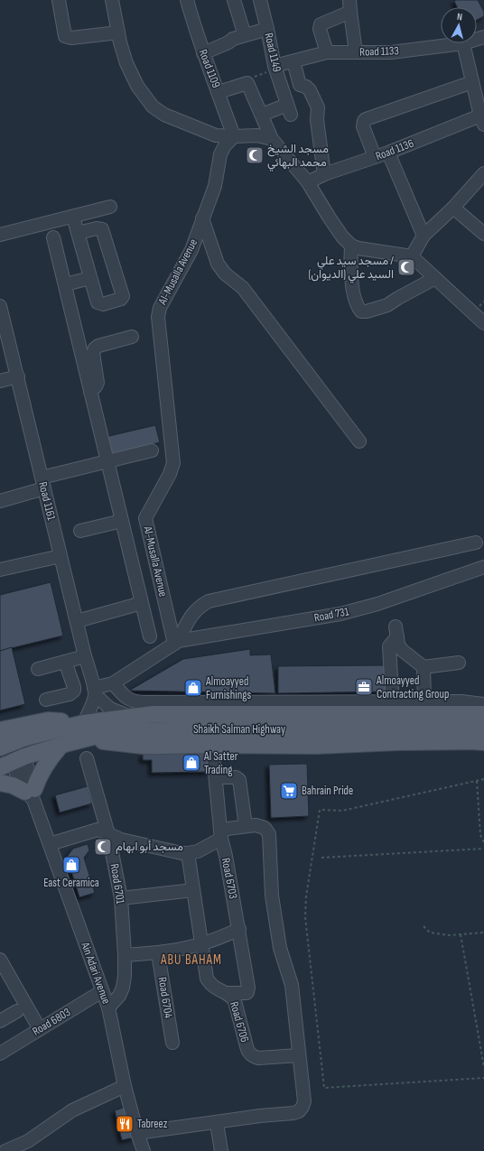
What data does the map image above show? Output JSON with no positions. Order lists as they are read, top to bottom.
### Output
{
  "streets": {
    "main road": ["Shaikh Salman Highway"],
    "street": [
      "Road 1133",
      "Road 1149",
      "Road 1109",
      "Road 1136",
      "Al-Musalla Avenue",
      "Road 1161",
      "Road 731",
      "Road 6703",
      "Road 6701",
      "Ain Adari Avenue",
      "Road 6704",
      "Road 6803",
      "Road 6706"
    ]
  },
  "crossings": [
    ["Road 1133", "Road 1149"],
    ["Road 1109", "Al-Musalla Avenue"],
    ["Al-Musalla Avenue", "Road 731"],
    ["Shaikh Salman Highway", "Ain Adari Avenue"],
    ["Road 6703", "Road 6706"],
    ["Road 6701", "Ain Adari Avenue"],
    ["Ain Adari Avenue", "Road 6803"]
  ],
  "districts": ["ABU BAHAM"],
  "places": {
    "mosque": ["مسجد الشيخ محمد البهائي", "مسجد سيد علي / السيد علي (الديوان)", "مسجد أبو ابهام"],
    "office": ["Almoayyed Contracting Group"],
    "shop": ["Almoayyed Furnishings", "Al Satter Trading", "East Ceramica"],
    "supermarket": ["Bahrain Pride"],
    "restaurant": ["Tabreez"]
  },
  "north": "top"
}
